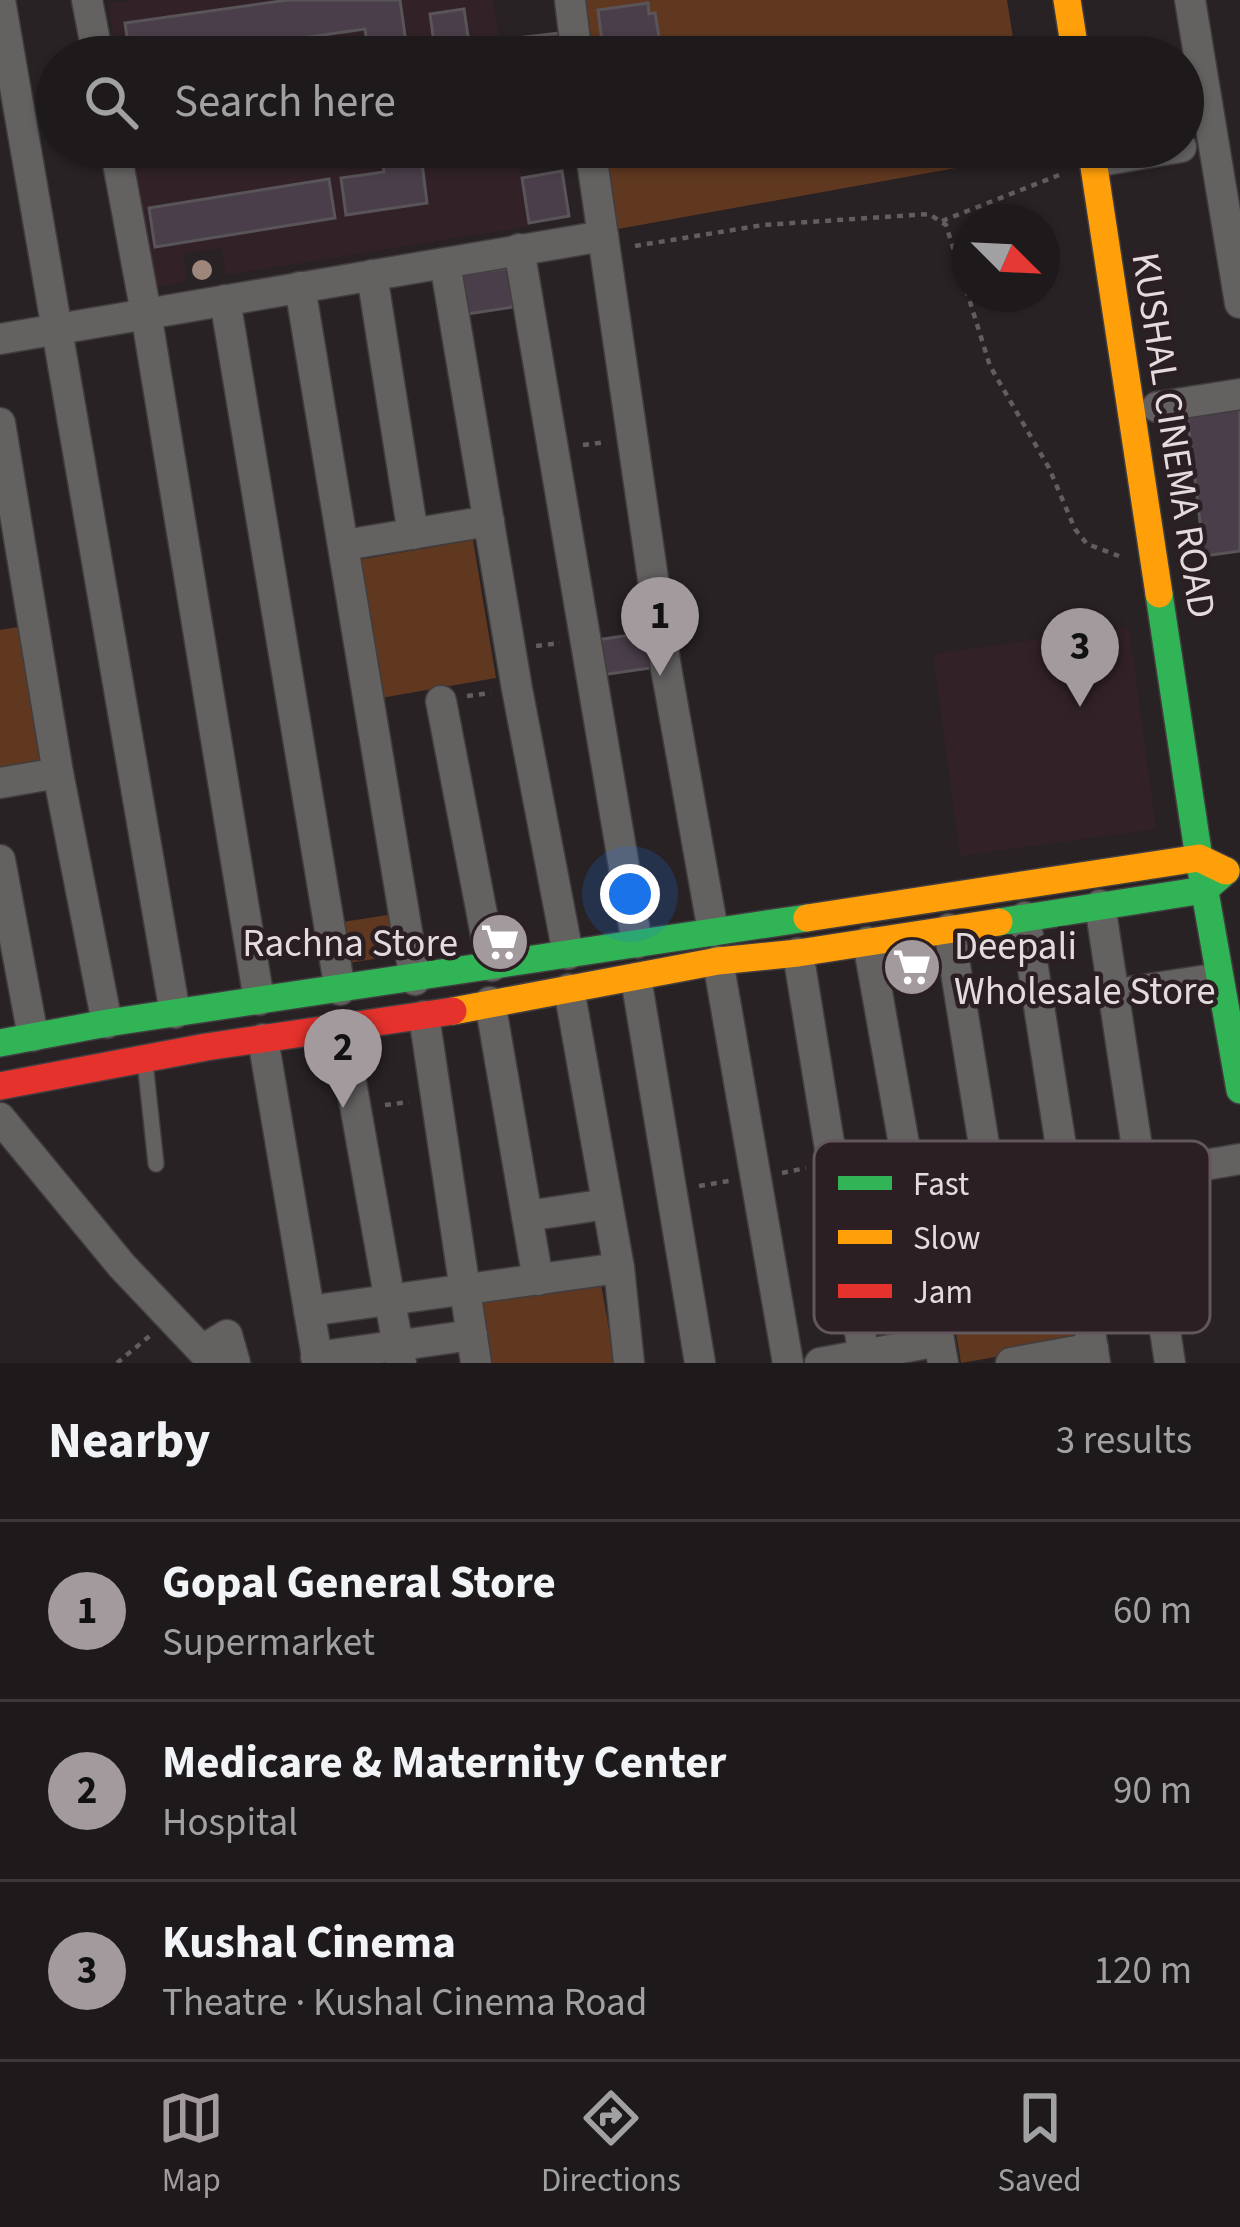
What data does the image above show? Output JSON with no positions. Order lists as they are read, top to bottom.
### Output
{
  "streets": {
    "street": ["KUSHAL CINEMA ROAD"]
  },
  "places": {
    "supermarket": ["Rachna Store", "Deepali Wholesale Store"]
  },
  "legend": ["Fast", "Slow", "Jam"],
  "north": "bottom right",
  "page": {
    "search": "Search here",
    "pins": ["1", "3", "2"],
    "heading": ["Nearby", "3 results"],
    "list": [
      {
        "mark": "1",
        "name": "Gopal General Store",
        "note": "Supermarket",
        "value": "60 m"
      },
      {
        "mark": "2",
        "name": "Medicare & Maternity Center",
        "note": "Hospital",
        "value": "90 m"
      },
      {
        "mark": "3",
        "name": "Kushal Cinema",
        "note": "Theatre · Kushal Cinema Road",
        "value": "120 m"
      }
    ],
    "nav": ["Map", "Directions", "Saved"]
  }
}
